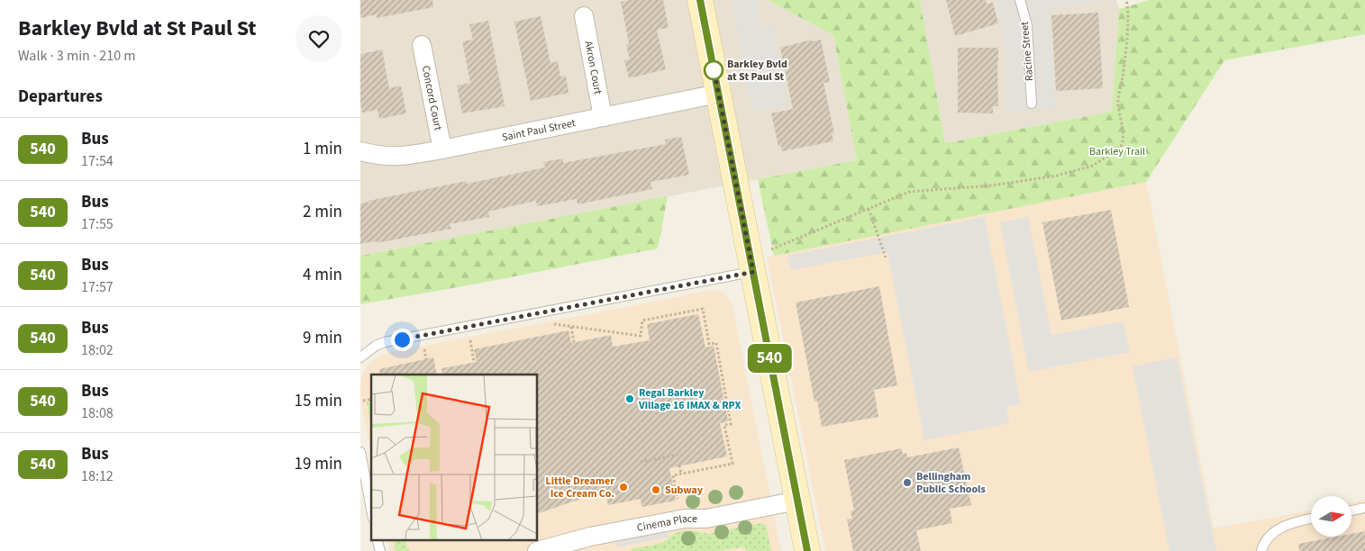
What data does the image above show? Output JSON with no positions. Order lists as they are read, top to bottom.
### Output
{
  "streets": {
    "street": [
      "Akron Court",
      "Concord Court",
      "Saint Paul Street",
      "Cinema Place"
    ],
    "lane": ["Racine Street"]
  },
  "crossings": [
    ["Akron Court", "Saint Paul Street"],
    ["Concord Court", "Saint Paul Street"]
  ],
  "parks": ["Barkley Trail"],
  "places": [
    "Barkley Bvld at St Paul St",
    "Regal Barkley Village 16 IMAX & RPX",
    "Bellingham Public Schools",
    "Little Dreamer Ice Cream Co.",
    "Subway"
  ],
  "lines": ["bus line 540"],
  "north": "right",
  "page": {
    "heading": [
      ["Barkley Bvld at St Paul St", "Walk · 3 min · 210 m"],
      "Departures"
    ],
    "on_map": "540",
    "list": [
      {
        "mark": "540",
        "name": "Bus",
        "note": "17:54",
        "value": "1 min"
      },
      {
        "mark": "540",
        "name": "Bus",
        "note": "17:55",
        "value": "2 min"
      },
      {
        "mark": "540",
        "name": "Bus",
        "note": "17:57",
        "value": "4 min"
      },
      {
        "mark": "540",
        "name": "Bus",
        "note": "18:02",
        "value": "9 min"
      },
      {
        "mark": "540",
        "name": "Bus",
        "note": "18:08",
        "value": "15 min"
      },
      {
        "mark": "540",
        "name": "Bus",
        "note": "18:12",
        "value": "19 min"
      }
    ]
  }
}
